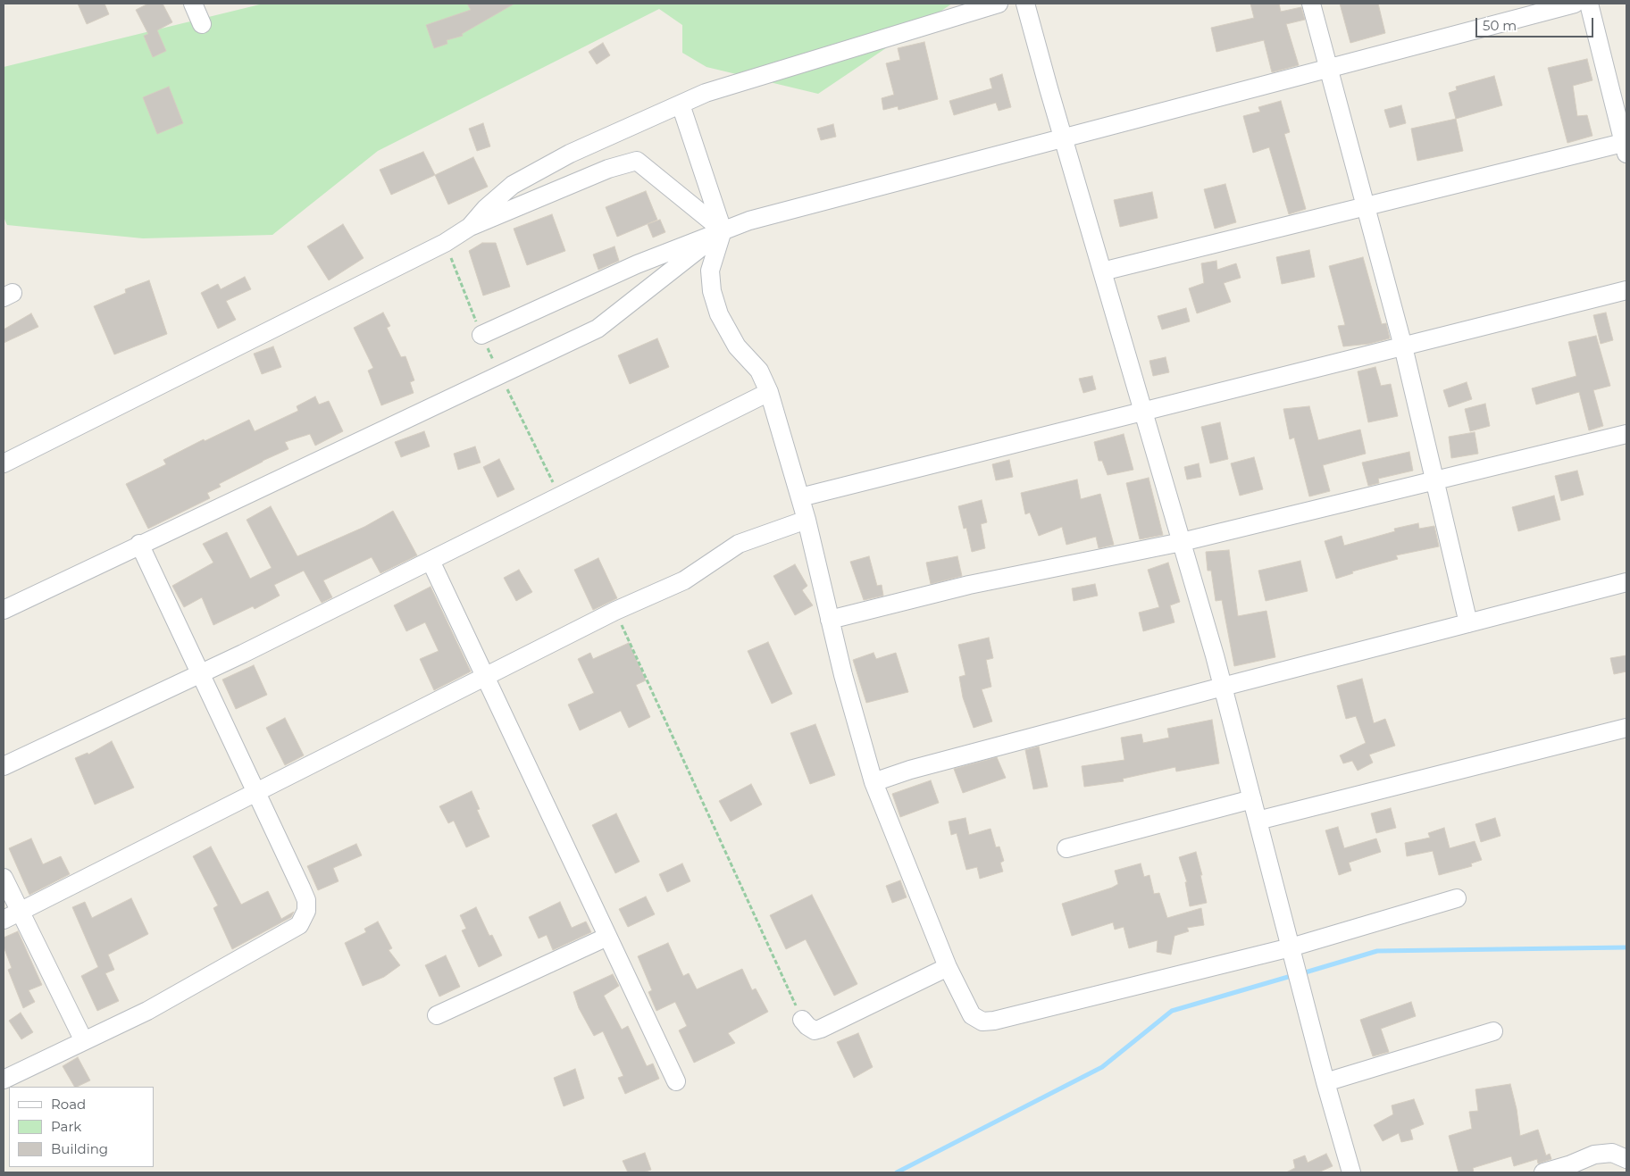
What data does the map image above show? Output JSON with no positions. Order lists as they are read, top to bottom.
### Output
{
  "legend": ["Road", "Park", "Building"],
  "scale_bar": "50 m"
}
